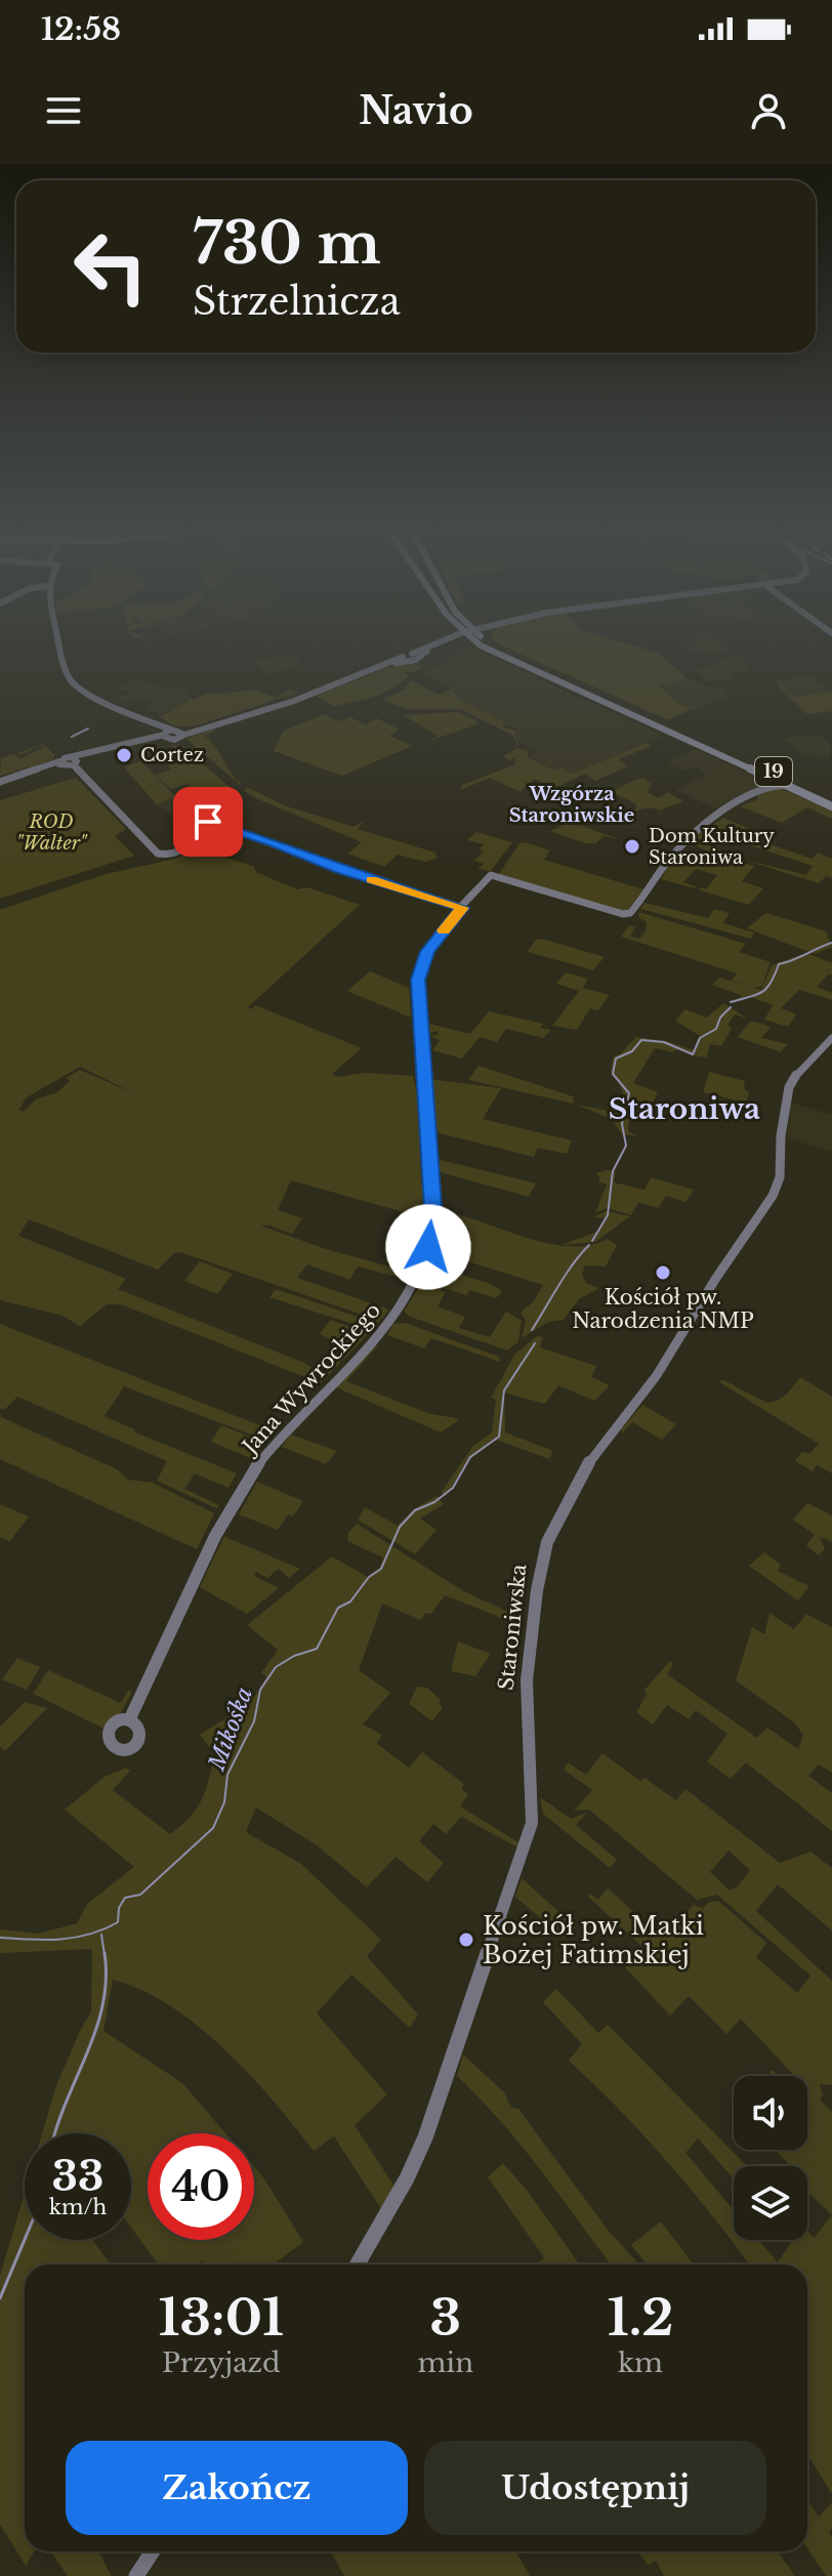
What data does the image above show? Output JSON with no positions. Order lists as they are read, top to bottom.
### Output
{
  "streets": {
    "main road": ["19"],
    "street": ["Jana Wywrockiego", "Staroniwska"]
  },
  "crossings": [
    ["19", "Jana Wywrockiego"]
  ],
  "districts": ["Wzgórza Staroniwskie", "Staroniwa"],
  "water": ["Mikośka"],
  "parks": ["ROD \"Walter\""],
  "places": [
    "Cortez",
    "Dom Kultury Staroniwa",
    "Kościół pw. Narodzenia NMP",
    "Kościół pw. Matki Bożej Fatimskiej"
  ],
  "page": {
    "status": "12:58",
    "header": "Navio",
    "turn": ["730 m", "Strzelnicza"],
    "speed": "33 km/h",
    "limit": "40",
    "eta": [
      "13:01",
      "Przyjazd",
      "3",
      "min",
      "1.2",
      "km"
    ],
    "buttons": ["Zakończ", "Udostępnij"]
  }
}
